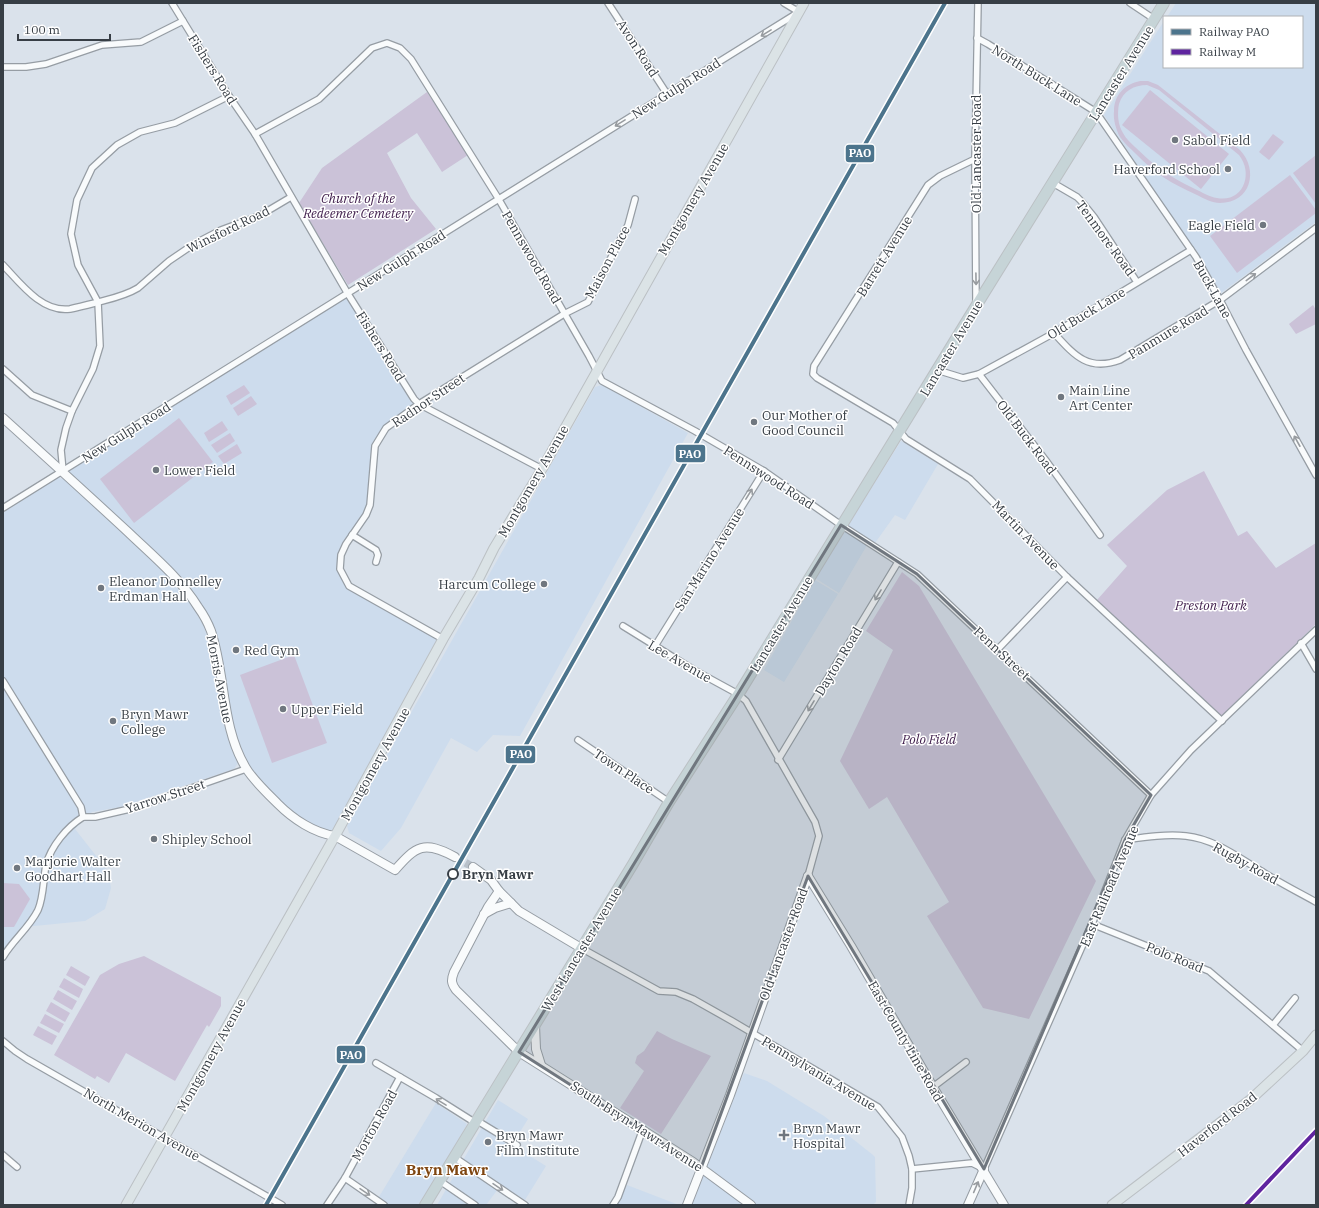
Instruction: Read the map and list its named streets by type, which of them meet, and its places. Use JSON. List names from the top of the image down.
{
  "streets": {
    "highway": ["Lancaster Avenue", "West Lancaster Avenue"],
    "main road": ["Montgomery Avenue", "Haverford Road"],
    "street": [
      "Avon Road",
      "Fishers Road",
      "North Buck Lane",
      "New Gulph Road",
      "Old Lancaster Road",
      "Winsford Road",
      "Tenmore Road",
      "Barrett Avenue",
      "Pennswood Road",
      "Maison Place",
      "Buck Lane",
      "Old Buck Lane",
      "Panmure Road",
      "Radnor Street",
      "Old Buck Road",
      "Martin Avenue",
      "San Marino Avenue",
      "Penn Street",
      "Lee Avenue",
      "Dayton Road",
      "Morris Avenue",
      "Town Place",
      "Yarrow Street",
      "Rugby Road",
      "East Railroad Avenue",
      "Polo Road",
      "East County Line Road",
      "Pennsylvania Avenue",
      "North Merion Avenue",
      "Morton Road",
      "South Bryn Mawr Avenue"
    ]
  },
  "crossings": [
    ["Avon Road", "New Gulph Road"],
    ["Fishers Road", "New Gulph Road"],
    ["Fishers Road", "Montgomery Avenue"],
    ["Fishers Road", "Winsford Road"],
    ["Fishers Road", "Pennswood Road"],
    ["Fishers Road", "Radnor Street"],
    ["Lancaster Avenue", "North Buck Lane"],
    ["Lancaster Avenue", "Old Lancaster Road"],
    ["Lancaster Avenue", "Tenmore Road"],
    ["Lancaster Avenue", "Pennswood Road"],
    ["Lancaster Avenue", "Buck Lane"],
    ["Lancaster Avenue", "Martin Avenue"],
    ["Lancaster Avenue", "Penn Street"],
    ["Lancaster Avenue", "Lee Avenue"],
    ["Lancaster Avenue", "West Lancaster Avenue"],
    ["North Buck Lane", "Old Lancaster Road"],
    ["North Buck Lane", "Buck Lane"],
    ["New Gulph Road", "Montgomery Avenue"],
    ["New Gulph Road", "Pennswood Road"],
    ["New Gulph Road", "Morris Avenue"],
    ["Old Lancaster Road", "Barrett Avenue"],
    ["Old Lancaster Road", "Lee Avenue"],
    ["Old Lancaster Road", "Dayton Road"],
    ["Old Lancaster Road", "West Lancaster Avenue"],
    ["Old Lancaster Road", "East County Line Road"],
    ["Old Lancaster Road", "Pennsylvania Avenue"],
    ["Old Lancaster Road", "South Bryn Mawr Avenue"],
    ["Montgomery Avenue", "Pennswood Road"],
    ["Montgomery Avenue", "Radnor Street"],
    ["Montgomery Avenue", "Morris Avenue"],
    ["Montgomery Avenue", "North Merion Avenue"],
    ["Tenmore Road", "Old Buck Lane"],
    ["Barrett Avenue", "Martin Avenue"],
    ["Pennswood Road", "Maison Place"],
    ["Pennswood Road", "Radnor Street"],
    ["Pennswood Road", "San Marino Avenue"],
    ["Pennswood Road", "Penn Street"],
    ["Maison Place", "Radnor Street"],
    ["Buck Lane", "Old Buck Lane"],
    ["Buck Lane", "Panmure Road"],
    ["Old Buck Lane", "Panmure Road"],
    ["Old Buck Lane", "Old Buck Road"],
    ["Martin Avenue", "East Railroad Avenue"],
    ["San Marino Avenue", "Lee Avenue"],
    ["Penn Street", "Dayton Road"],
    ["Penn Street", "East Railroad Avenue"],
    ["Lee Avenue", "West Lancaster Avenue"],
    ["Morris Avenue", "Yarrow Street"],
    ["Town Place", "West Lancaster Avenue"],
    ["Rugby Road", "East Railroad Avenue"],
    ["East Railroad Avenue", "Polo Road"],
    ["East Railroad Avenue", "East County Line Road"],
    ["West Lancaster Avenue", "Pennsylvania Avenue"],
    ["West Lancaster Avenue", "Morton Road"],
    ["West Lancaster Avenue", "South Bryn Mawr Avenue"],
    ["Polo Road", "Haverford Road"]
  ],
  "one_way": [
    "New Gulph Road",
    "Buck Lane",
    "Panmure Road",
    "San Marino Avenue",
    "Dayton Road"
  ],
  "districts": ["Bryn Mawr"],
  "parks": ["Church of the Redeemer Cemetery", "Preston Park", "Polo Field"],
  "places": {
    "other": [
      "Sabol Field",
      "Haverford School",
      "Eagle Field",
      "Main Line Art Center",
      "Our Mother of Good Council",
      "Lower Field",
      "Harcum College",
      "Eleanor Donnelley Erdman Hall",
      "Red Gym",
      "Upper Field",
      "Bryn Mawr College",
      "Shipley School",
      "Marjorie Walter Goodhart Hall",
      "Bryn Mawr",
      "Bryn Mawr Film Institute"
    ],
    "health": ["Bryn Mawr Hospital"]
  },
  "lines": ["rail line PAO", "rail line M"],
  "legend": ["Railway PAO", "Railway M"],
  "scale_bar": "100 m"
}
